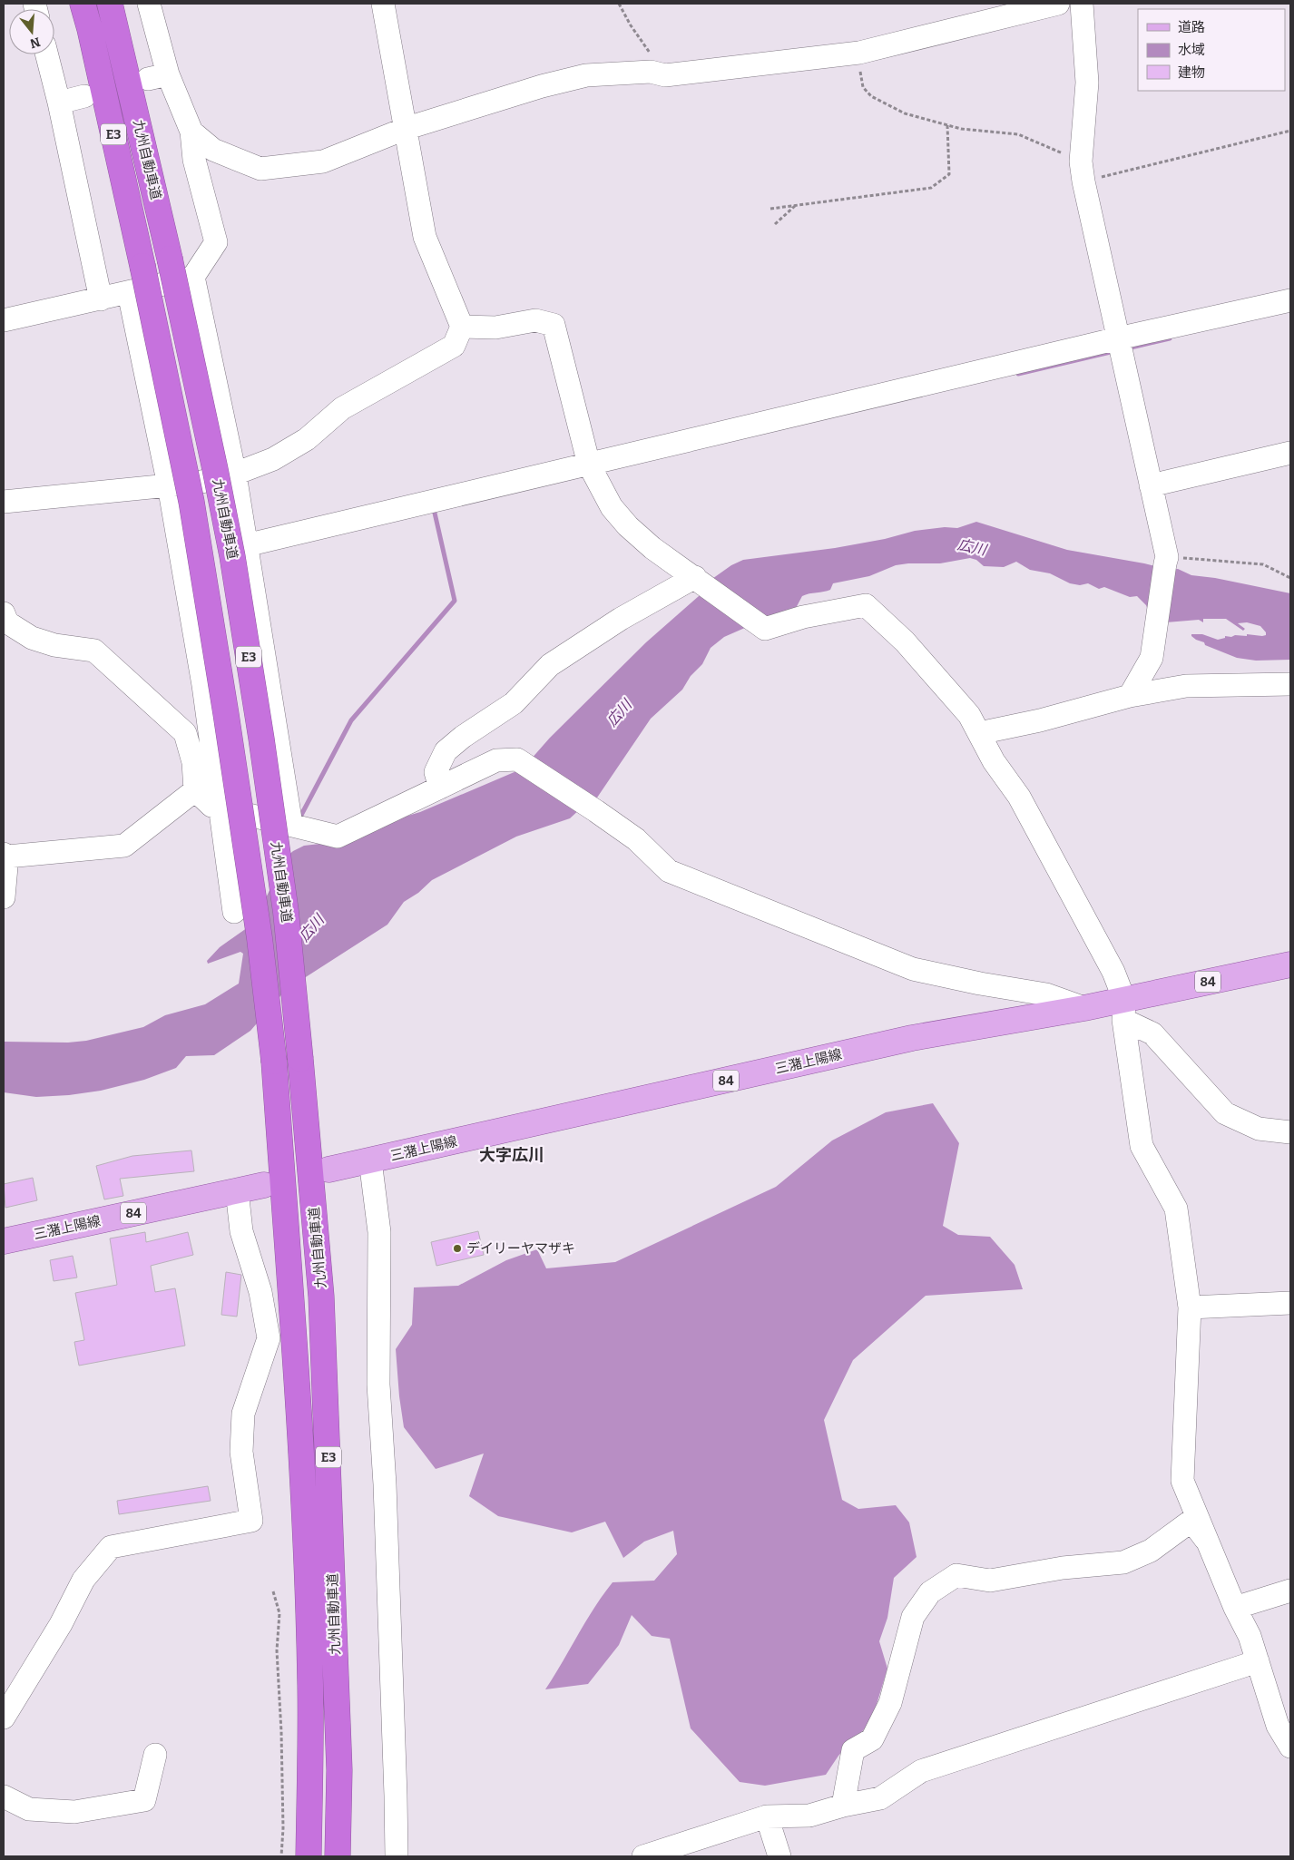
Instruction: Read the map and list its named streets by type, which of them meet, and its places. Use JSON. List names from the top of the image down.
{
  "streets": {
    "highway": ["E3", "九州自動車道"],
    "main road": ["84", "三潴上陽線"]
  },
  "districts": ["大字広川"],
  "water": ["広川"],
  "places": ["デイリーヤマザキ"],
  "legend": ["道路", "水域", "建物"],
  "north": "bottom"
}
